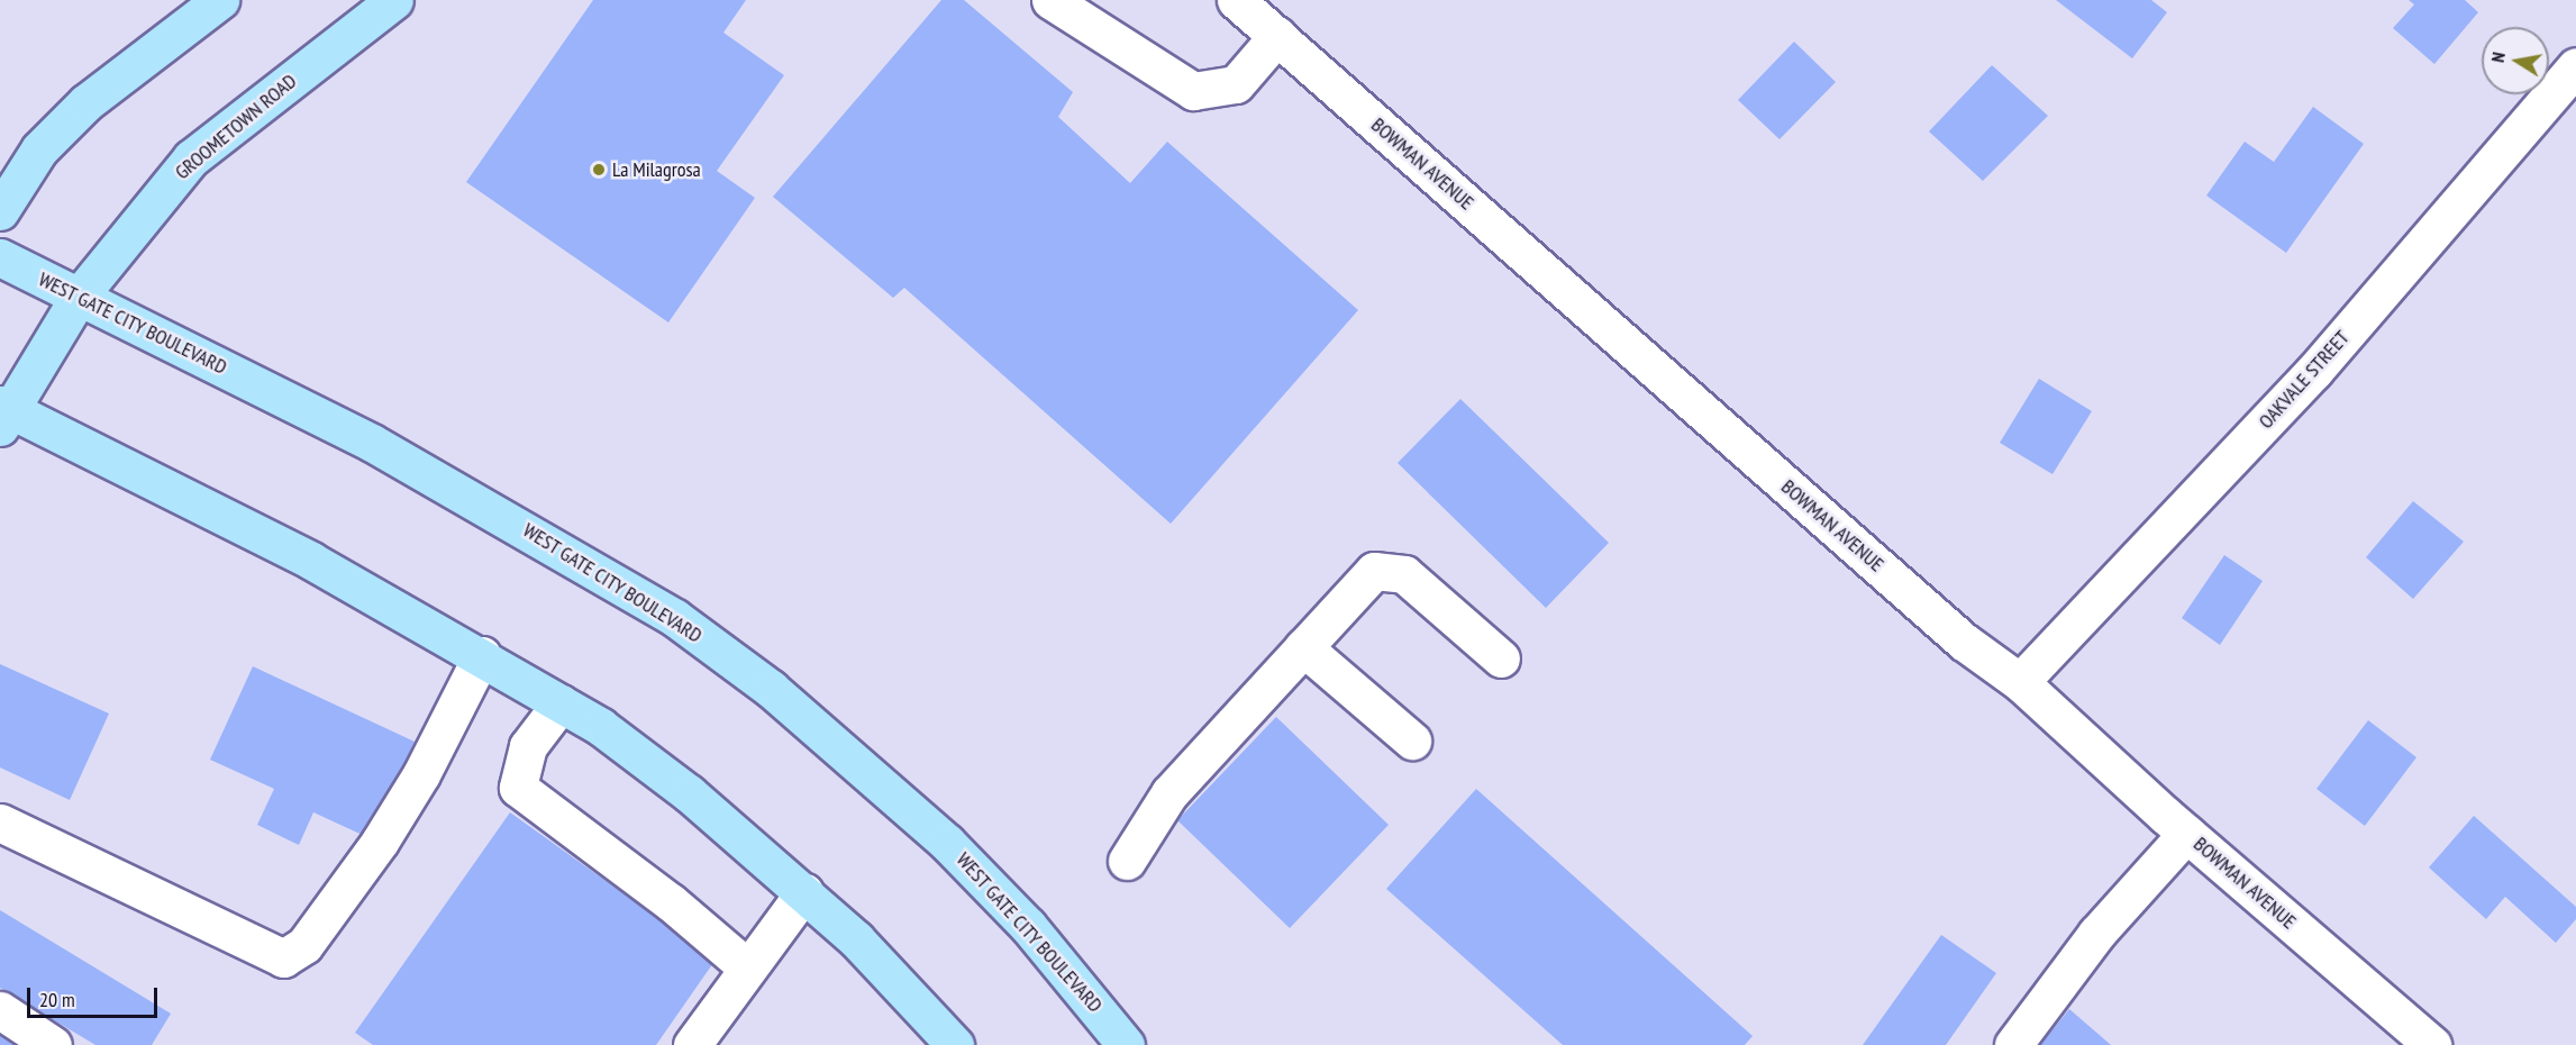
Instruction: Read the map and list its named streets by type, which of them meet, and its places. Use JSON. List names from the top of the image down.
{
  "streets": {
    "main road": ["GROOMETOWN ROAD", "WEST GATE CITY BOULEVARD"],
    "street": ["BOWMAN AVENUE", "OAKVALE STREET"]
  },
  "crossings": [
    ["GROOMETOWN ROAD", "WEST GATE CITY BOULEVARD"],
    ["BOWMAN AVENUE", "OAKVALE STREET"]
  ],
  "places": ["La Milagrosa"],
  "scale_bar": "20 m",
  "north": "left"
}
